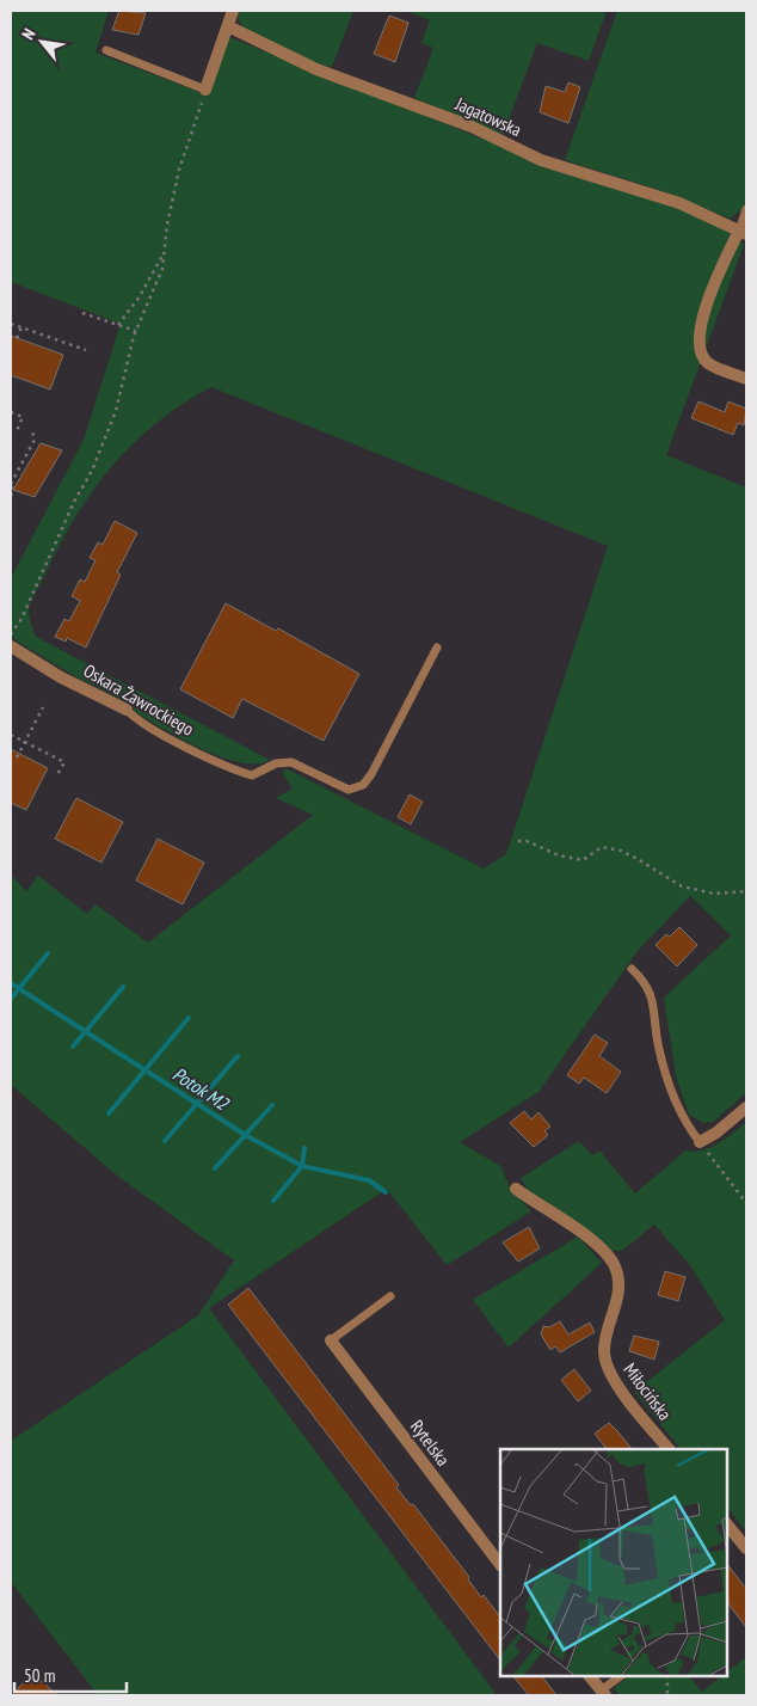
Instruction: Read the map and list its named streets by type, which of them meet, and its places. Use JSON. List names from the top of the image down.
{
  "streets": {
    "street": [
      "Jagatowska",
      "Oskara Żawrockiego",
      "Miłocińska",
      "Rytelska"
    ]
  },
  "water": ["Potok M2"],
  "scale_bar": "50 m",
  "north": "top left"
}
